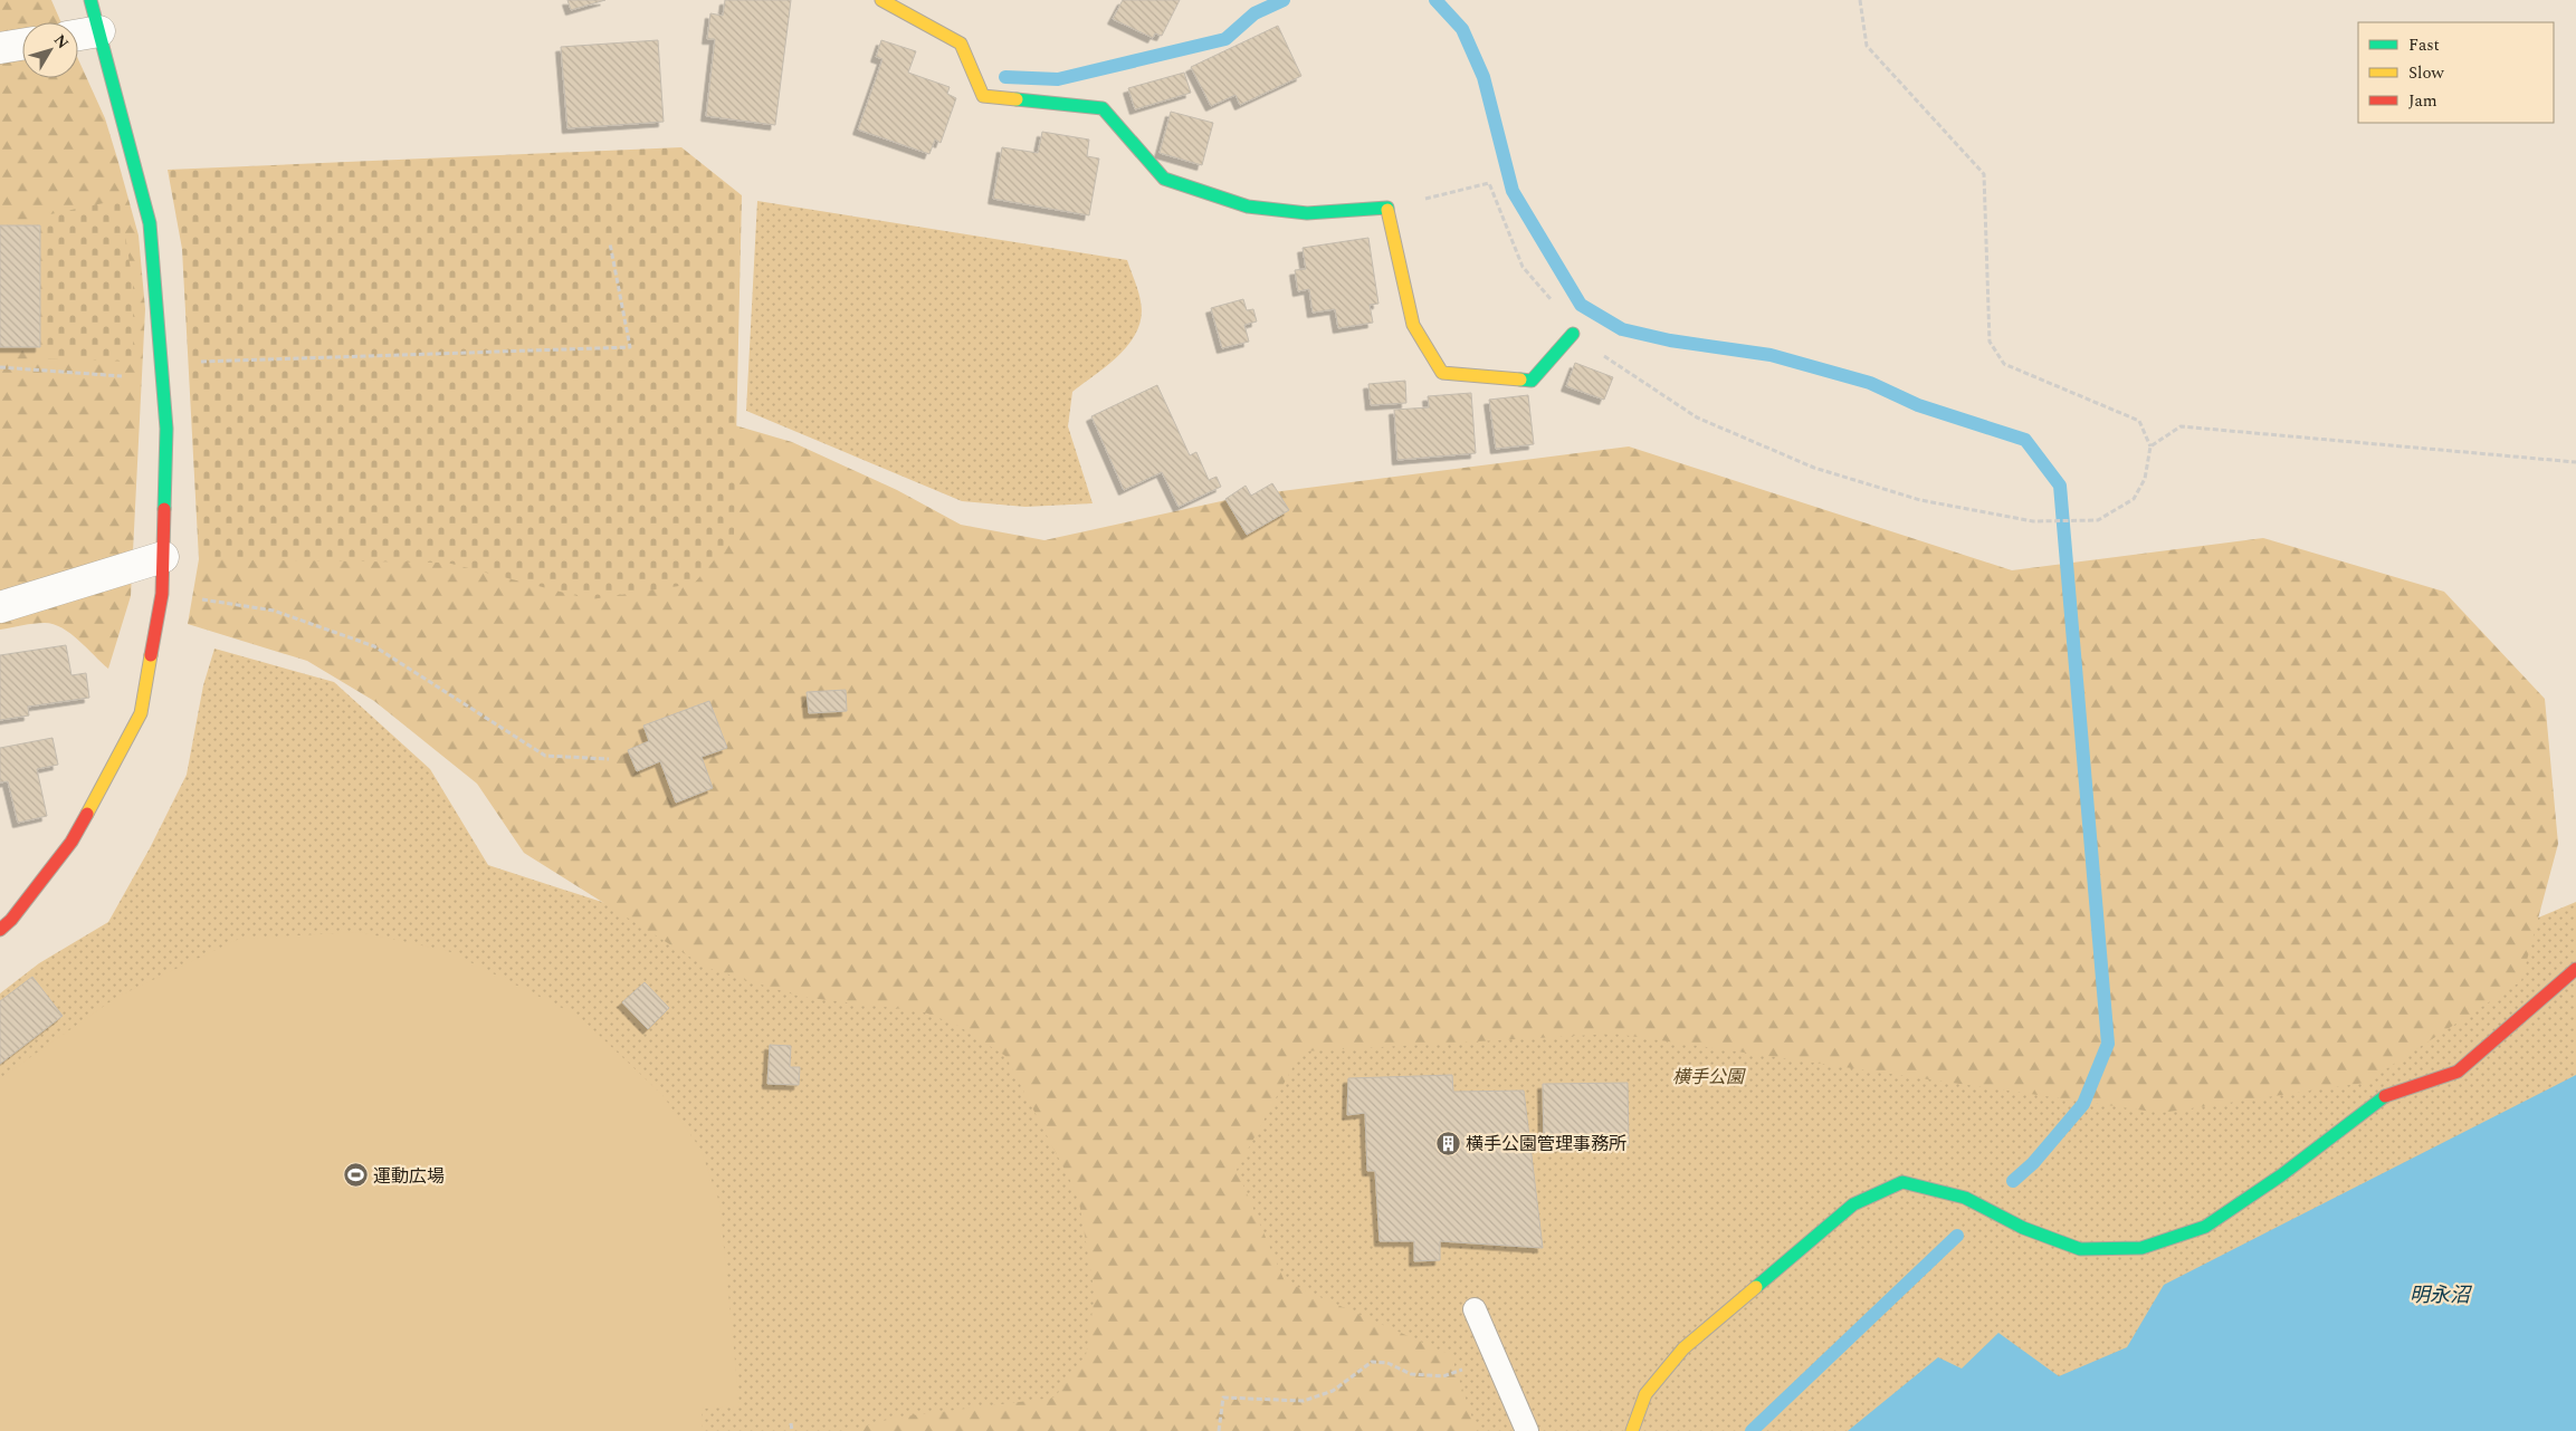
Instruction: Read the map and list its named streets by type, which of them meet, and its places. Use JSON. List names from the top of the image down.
{
  "water": ["明永沼"],
  "parks": ["横手公園"],
  "places": {
    "building": ["横手公園管理事務所"],
    "sports": ["運動広場"]
  },
  "legend": ["Fast", "Slow", "Jam"],
  "north": "top right"
}
